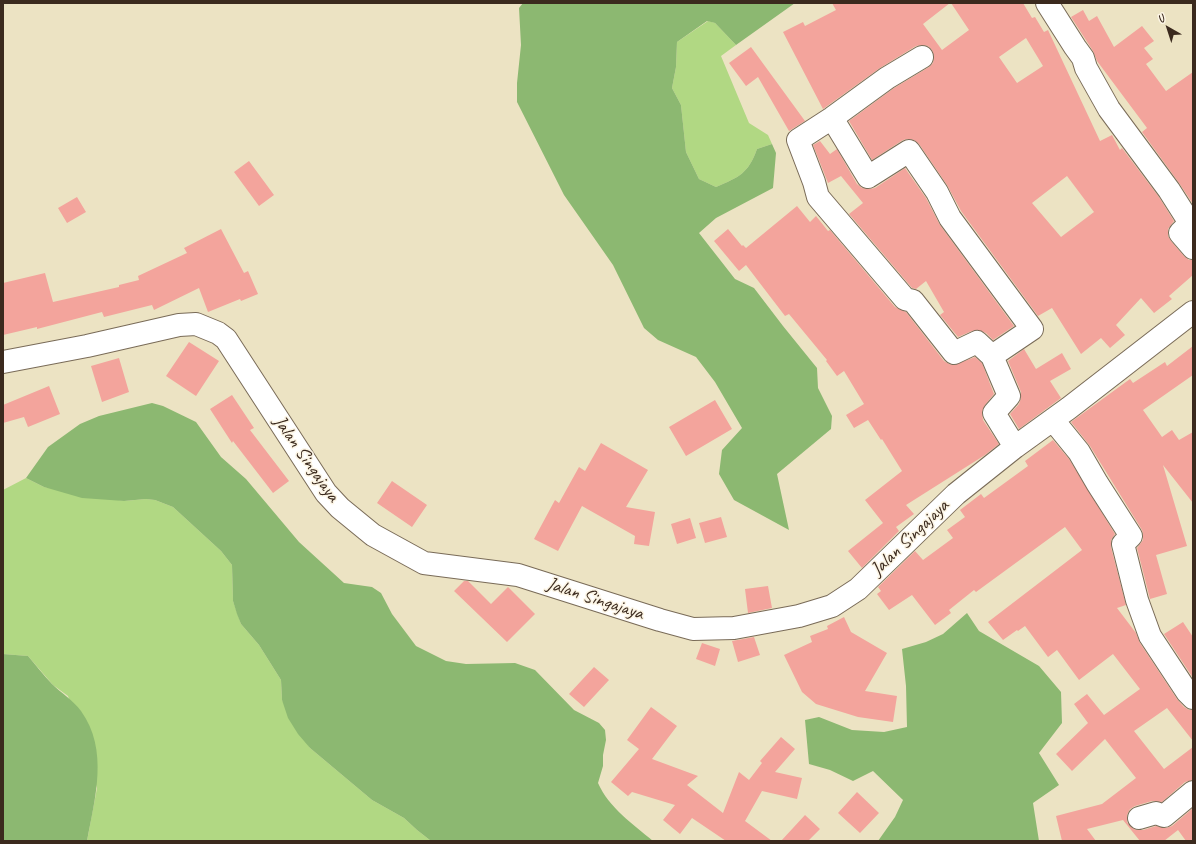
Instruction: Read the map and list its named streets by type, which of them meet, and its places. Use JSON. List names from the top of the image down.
{
  "streets": {
    "street": ["Jalan Singajaya"]
  },
  "north": "top left"
}
